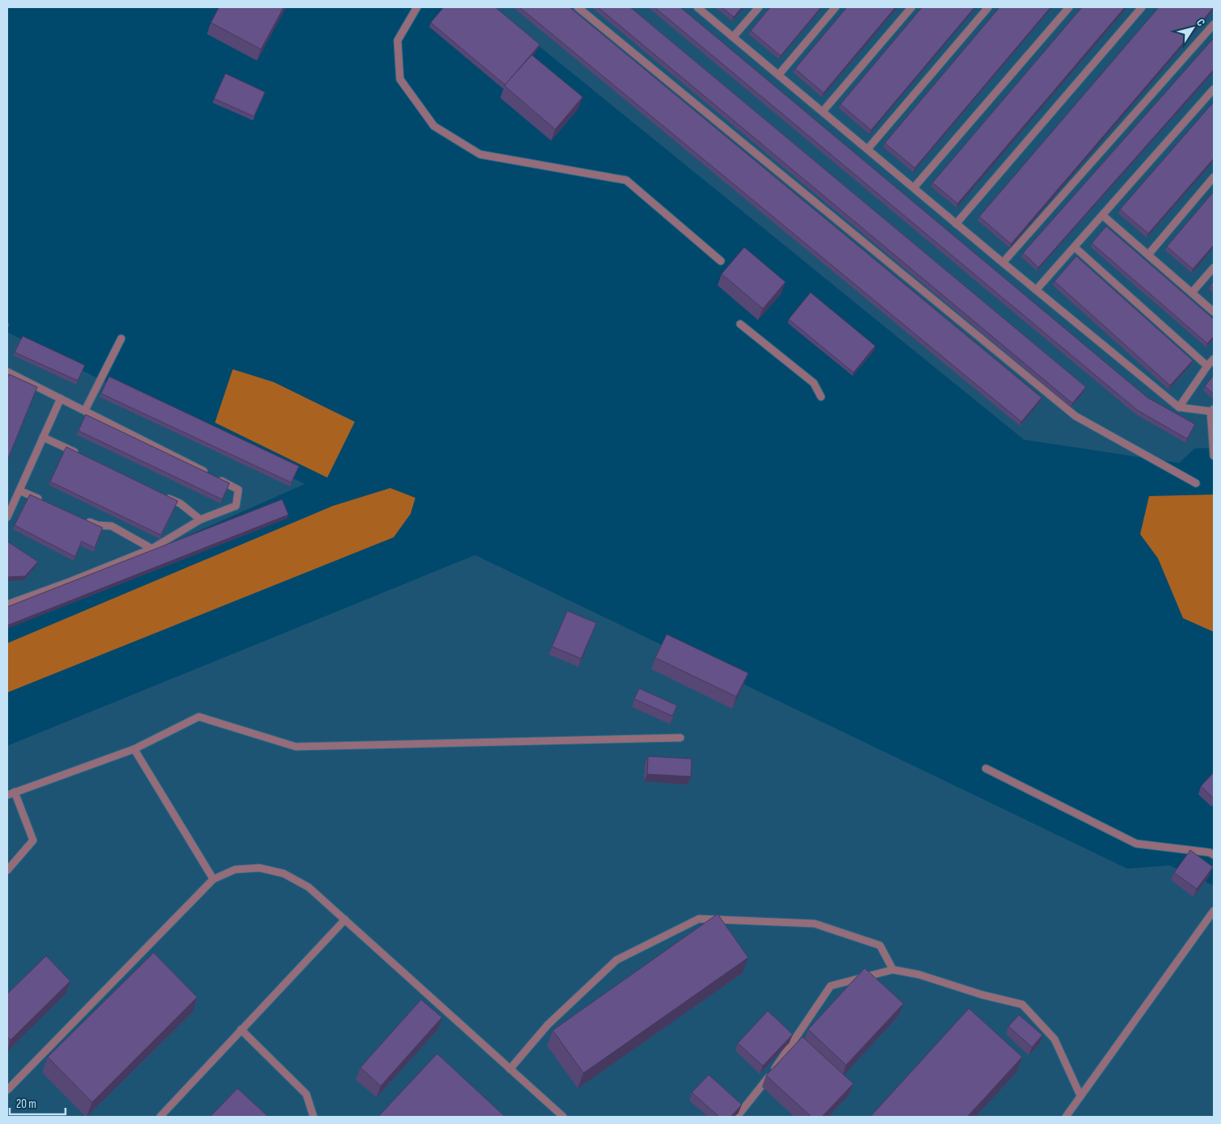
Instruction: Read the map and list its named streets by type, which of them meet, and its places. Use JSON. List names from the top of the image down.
{
  "scale_bar": "20 m",
  "north": "top right"
}
